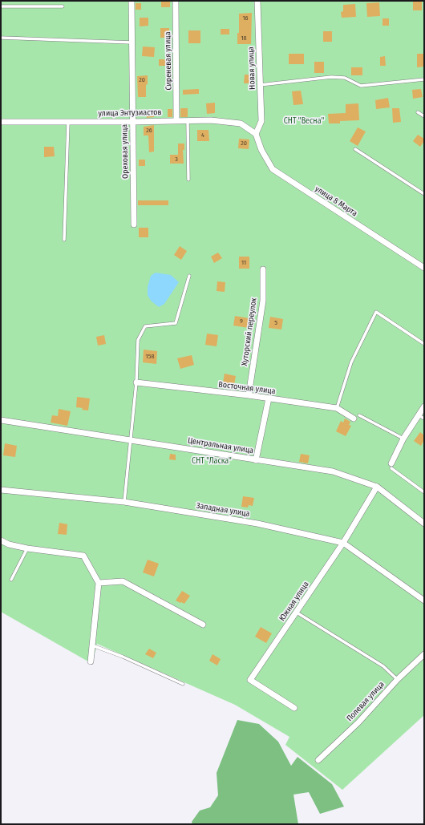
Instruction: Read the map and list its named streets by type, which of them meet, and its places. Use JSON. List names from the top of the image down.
{
  "streets": {
    "street": [
      "Сиреневая улица",
      "Новая улица",
      "улица Энтузиастов",
      "Ореховая улица",
      "улица 8 Марта",
      "Хуторский переулок",
      "Восточная улица",
      "Центральная улица",
      "Западная улица",
      "Южная улица",
      "Полевая улица"
    ]
  },
  "crossings": [
    ["Сиреневая улица", "улица Энтузиастов"],
    ["Новая улица", "улица Энтузиастов"],
    ["Новая улица", "улица 8 Марта"],
    ["улица Энтузиастов", "Ореховая улица"],
    ["улица Энтузиастов", "улица 8 Марта"],
    ["Хуторский переулок", "Восточная улица"],
    ["Центральная улица", "Южная улица"],
    ["Западная улица", "Южная улица"]
  ],
  "parks": ["СНТ \"Весна\"", "СНТ \"Ласка\""],
  "house_numbers": [
    "16",
    "18",
    "20",
    "26",
    "4",
    "20",
    "3",
    "11",
    "9",
    "5",
    "158"
  ]
}
